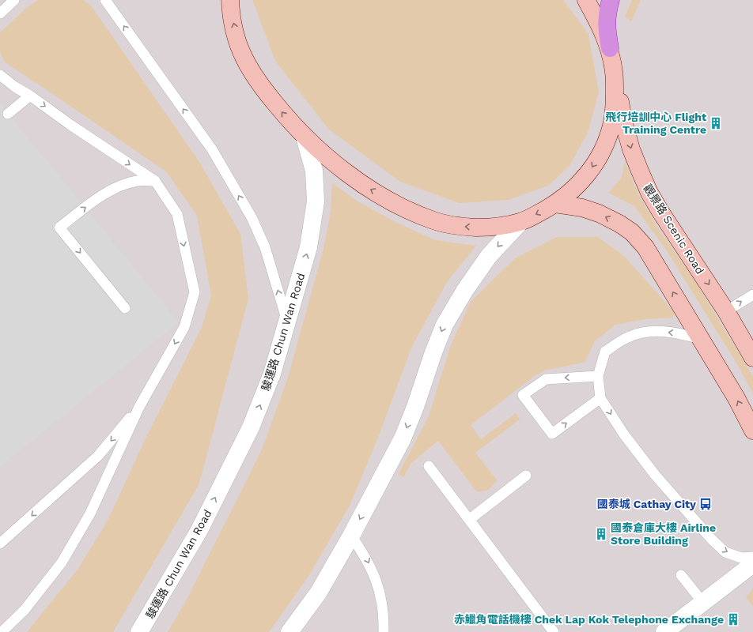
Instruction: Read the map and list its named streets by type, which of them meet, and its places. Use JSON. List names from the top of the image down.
{
  "streets": {
    "main road": ["觀景路 Scenic Road"],
    "street": ["駿運路 Chun Wan Road"]
  },
  "one_way": ["觀景路 Scenic Road"],
  "places": {
    "building": ["飛行培訓中心 Flight Training Centre", "國泰倉庫大樓 Airline Store Building", "赤鱲角電話機樓 Chek Lap Kok Telephone Exchange"],
    "bus stop": ["國泰城 Cathay City"]
  }
}
